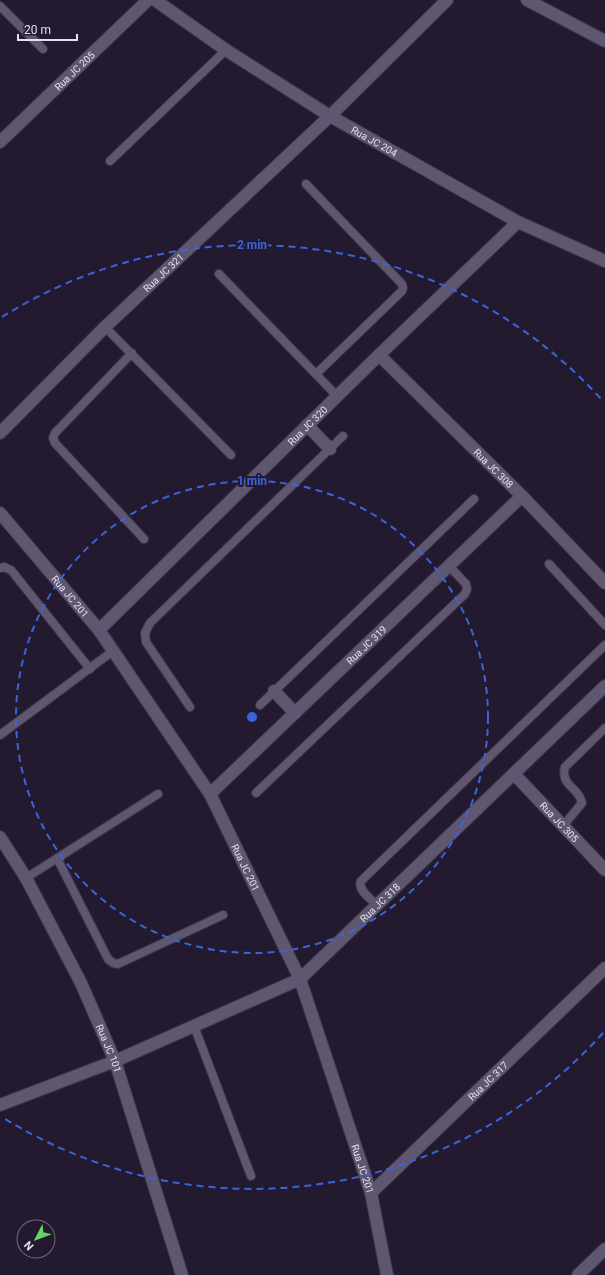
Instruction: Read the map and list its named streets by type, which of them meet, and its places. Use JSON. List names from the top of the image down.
{
  "streets": {
    "street": [
      "Rua JC 205",
      "Rua JC 204",
      "Rua JC 321",
      "Rua JC 320",
      "Rua JC 308",
      "Rua JC 201",
      "Rua JC 319",
      "Rua JC 305",
      "Rua JC 318",
      "Rua JC 101",
      "Rua JC 317"
    ]
  },
  "crossings": [
    ["Rua JC 204", "Rua JC 321"],
    ["Rua JC 204", "Rua JC 320"],
    ["Rua JC 320", "Rua JC 308"],
    ["Rua JC 320", "Rua JC 201"],
    ["Rua JC 308", "Rua JC 319"],
    ["Rua JC 201", "Rua JC 319"],
    ["Rua JC 201", "Rua JC 318"],
    ["Rua JC 201", "Rua JC 317"],
    ["Rua JC 305", "Rua JC 318"],
    ["Rua JC 318", "Rua JC 101"]
  ],
  "scale_bar": "20 m",
  "north": "bottom left",
  "rings": ["2 min", "1 min"]
}
